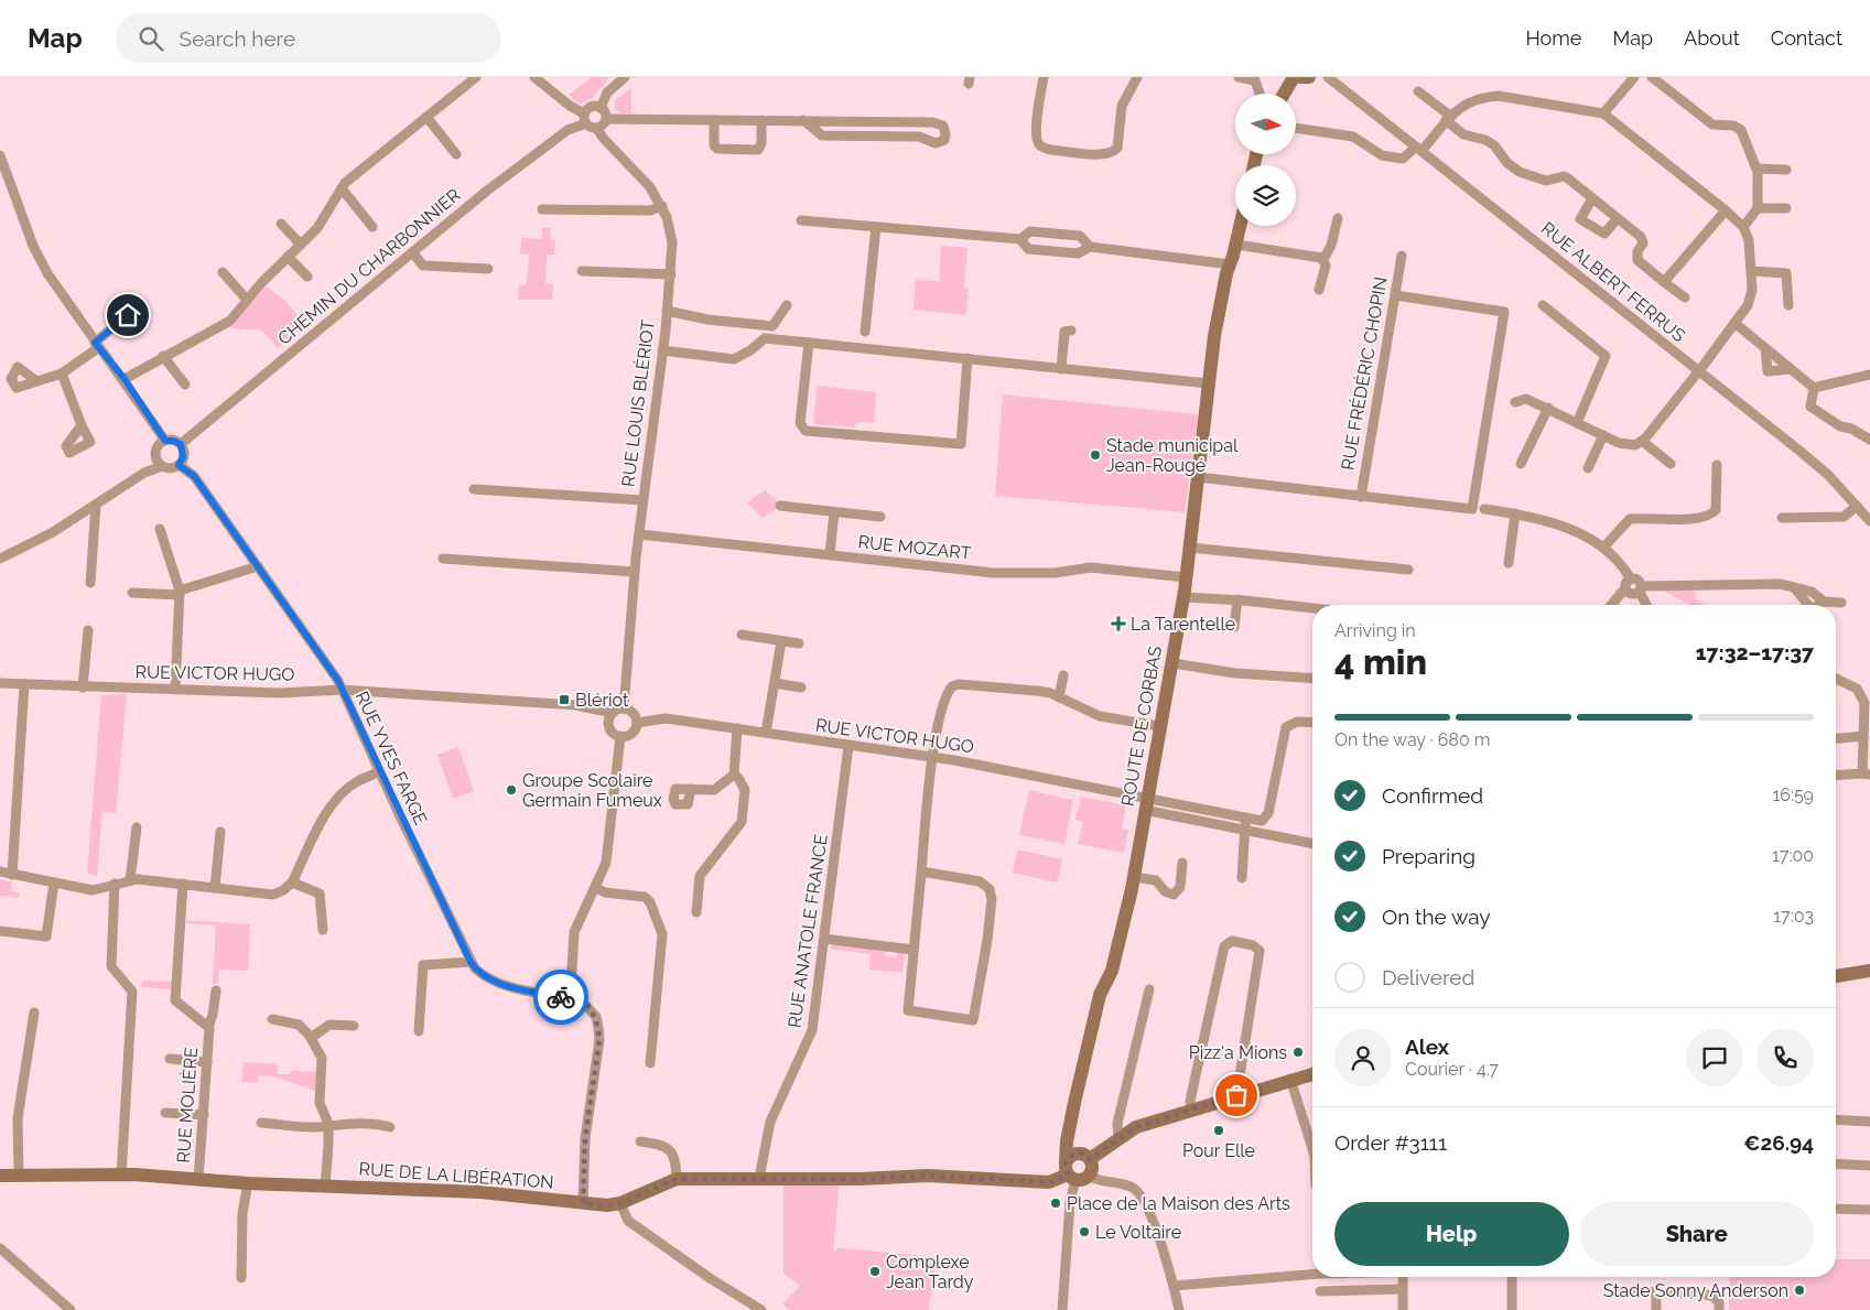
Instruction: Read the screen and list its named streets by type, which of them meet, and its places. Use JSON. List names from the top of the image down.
{
  "streets": {
    "main road": ["ROUTE DE CORBAS", "RUE DE LA LIBÉRATION"],
    "street": [
      "CHEMIN DU CHARBONNIER",
      "RUE ALBERT FERRUS",
      "RUE FRÉDÉRIC CHOPIN",
      "RUE LOUIS BLÉRIOT",
      "RUE MOZART",
      "RUE VICTOR HUGO",
      "RUE YVES FARGE",
      "RUE ANATOLE FRANCE",
      "RUE MOLIÈRE"
    ]
  },
  "crossings": [
    ["CHEMIN DU CHARBONNIER", "RUE LOUIS BLÉRIOT"],
    ["CHEMIN DU CHARBONNIER", "RUE YVES FARGE"],
    ["RUE LOUIS BLÉRIOT", "RUE MOZART"],
    ["RUE LOUIS BLÉRIOT", "RUE VICTOR HUGO"],
    ["RUE MOZART", "ROUTE DE CORBAS"],
    ["RUE VICTOR HUGO", "ROUTE DE CORBAS"],
    ["RUE VICTOR HUGO", "RUE YVES FARGE"],
    ["RUE VICTOR HUGO", "RUE ANATOLE FRANCE"],
    ["ROUTE DE CORBAS", "RUE DE LA LIBÉRATION"],
    ["RUE ANATOLE FRANCE", "RUE DE LA LIBÉRATION"],
    ["RUE MOLIÈRE", "RUE DE LA LIBÉRATION"]
  ],
  "places": {
    "other": [
      "Stade municipal Jean-Rougé",
      "Groupe Scolaire Germain Fumeux",
      "Pizz'a Mions",
      "Pour Elle",
      "Place de la Maison des Arts",
      "Le Voltaire",
      "Complexe Jean Tardy",
      "Stade Sonny Anderson"
    ],
    "health": ["La Tarentelle"],
    "transit": ["Blériot"]
  },
  "north": "right",
  "page": {
    "header": "Map",
    "search": "Search here",
    "nav": [
      "Home",
      "Map",
      "About",
      "Contact"
    ],
    "heading": ["4 min", "Arriving in", "17:32–17:37"],
    "panel": [
      "Alex",
      "Courier · 4.7",
      "Order #3111",
      "€26.94"
    ],
    "bar": "On the way · 680 m",
    "list": [
      ["Confirmed", "16:59"],
      ["Preparing", "17:00"],
      ["On the way", "17:03"],
      "Delivered"
    ],
    "buttons": ["Help", "Share"]
  }
}
